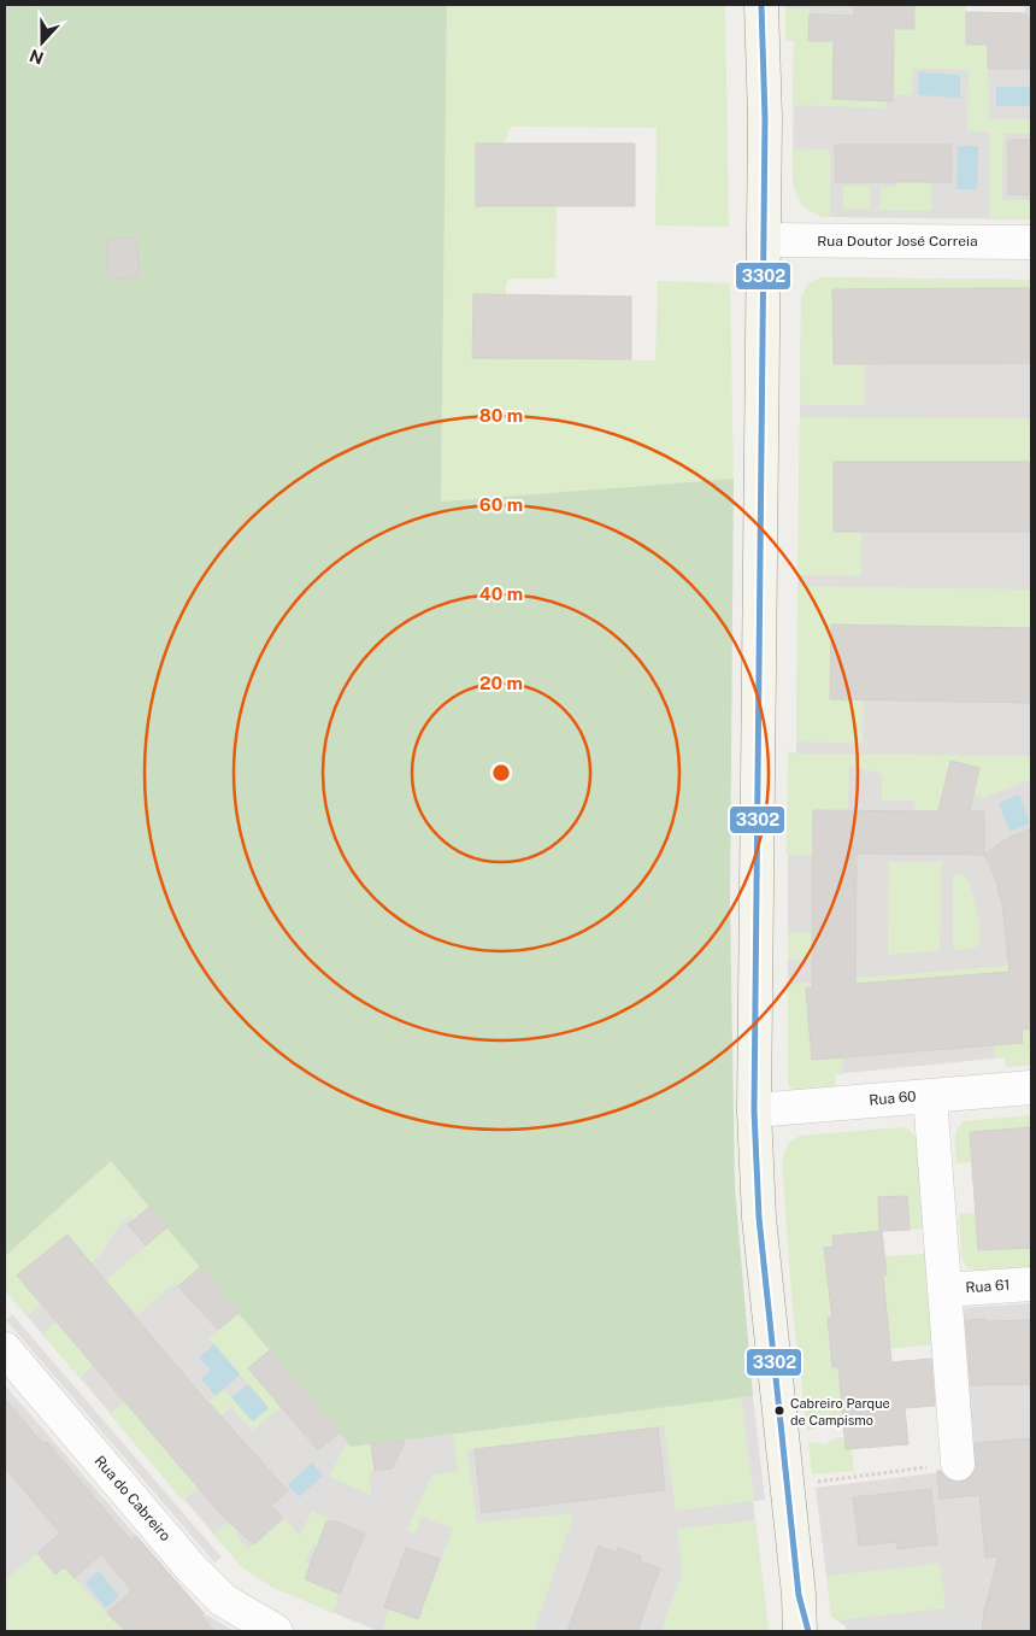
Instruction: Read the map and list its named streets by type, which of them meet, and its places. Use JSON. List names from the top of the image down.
{
  "streets": {
    "street": [
      "Rua Doutor José Correia",
      "Rua 60",
      "Rua 61",
      "Rua do Cabreiro"
    ]
  },
  "places": ["Cabreiro Parque de Campismo"],
  "lines": ["transit line 3302"],
  "north": "bottom",
  "rings": [
    "80 m",
    "60 m",
    "40 m",
    "20 m"
  ]
}
